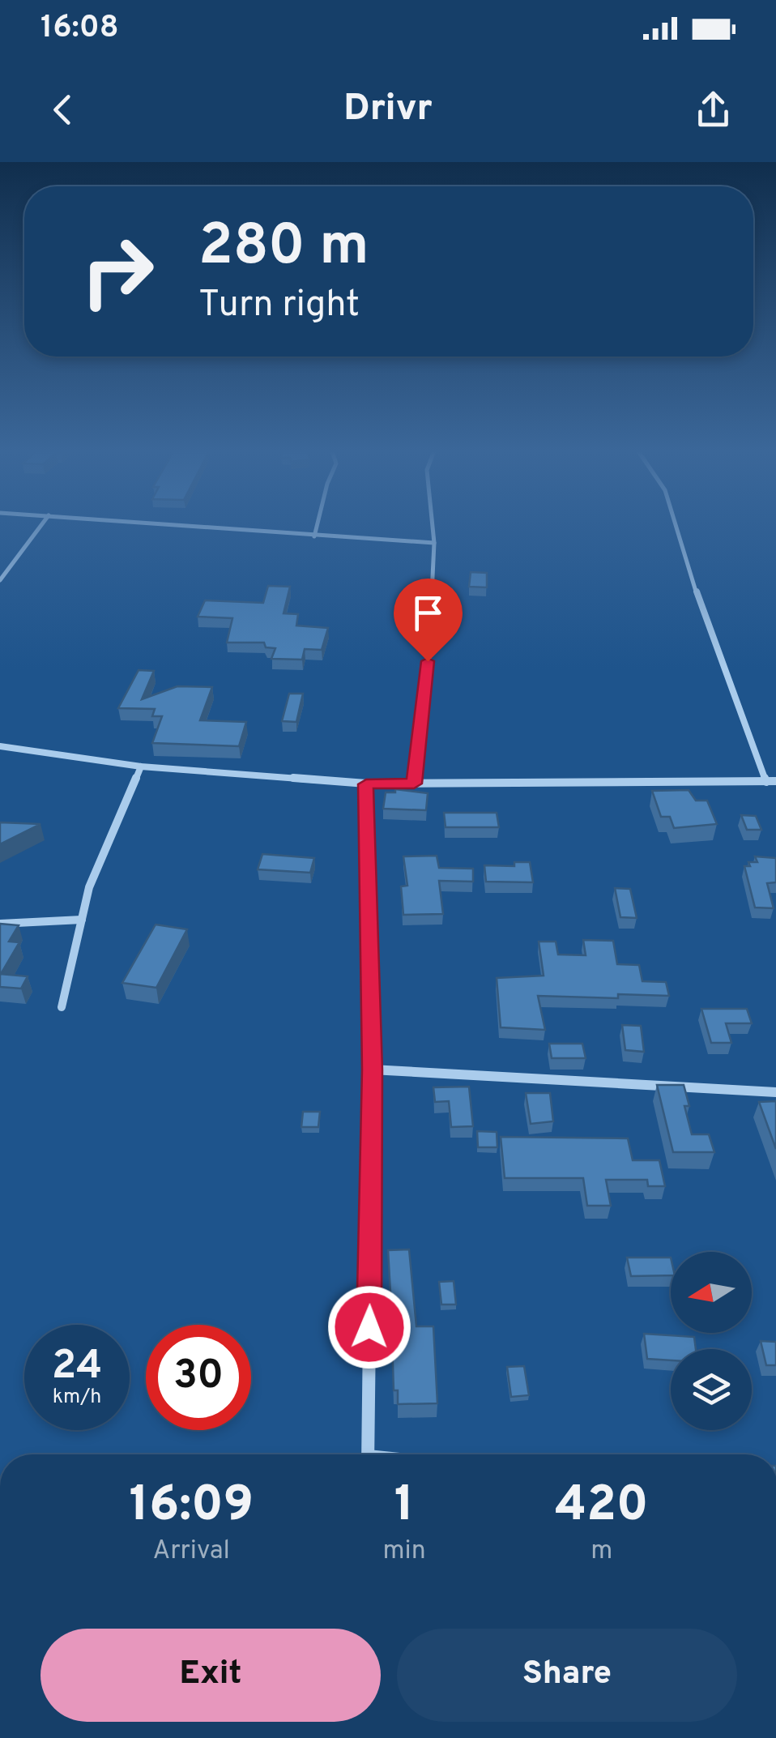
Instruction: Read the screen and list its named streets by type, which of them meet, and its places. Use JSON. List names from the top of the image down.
{
  "north": "left",
  "page": {
    "status": "16:08",
    "header": "Drivr",
    "turn": ["280 m", "Turn right"],
    "speed": "24 km/h",
    "limit": "30",
    "eta": [
      "16:09",
      "Arrival",
      "1",
      "min",
      "420",
      "m"
    ],
    "buttons": ["Exit", "Share"]
  }
}
